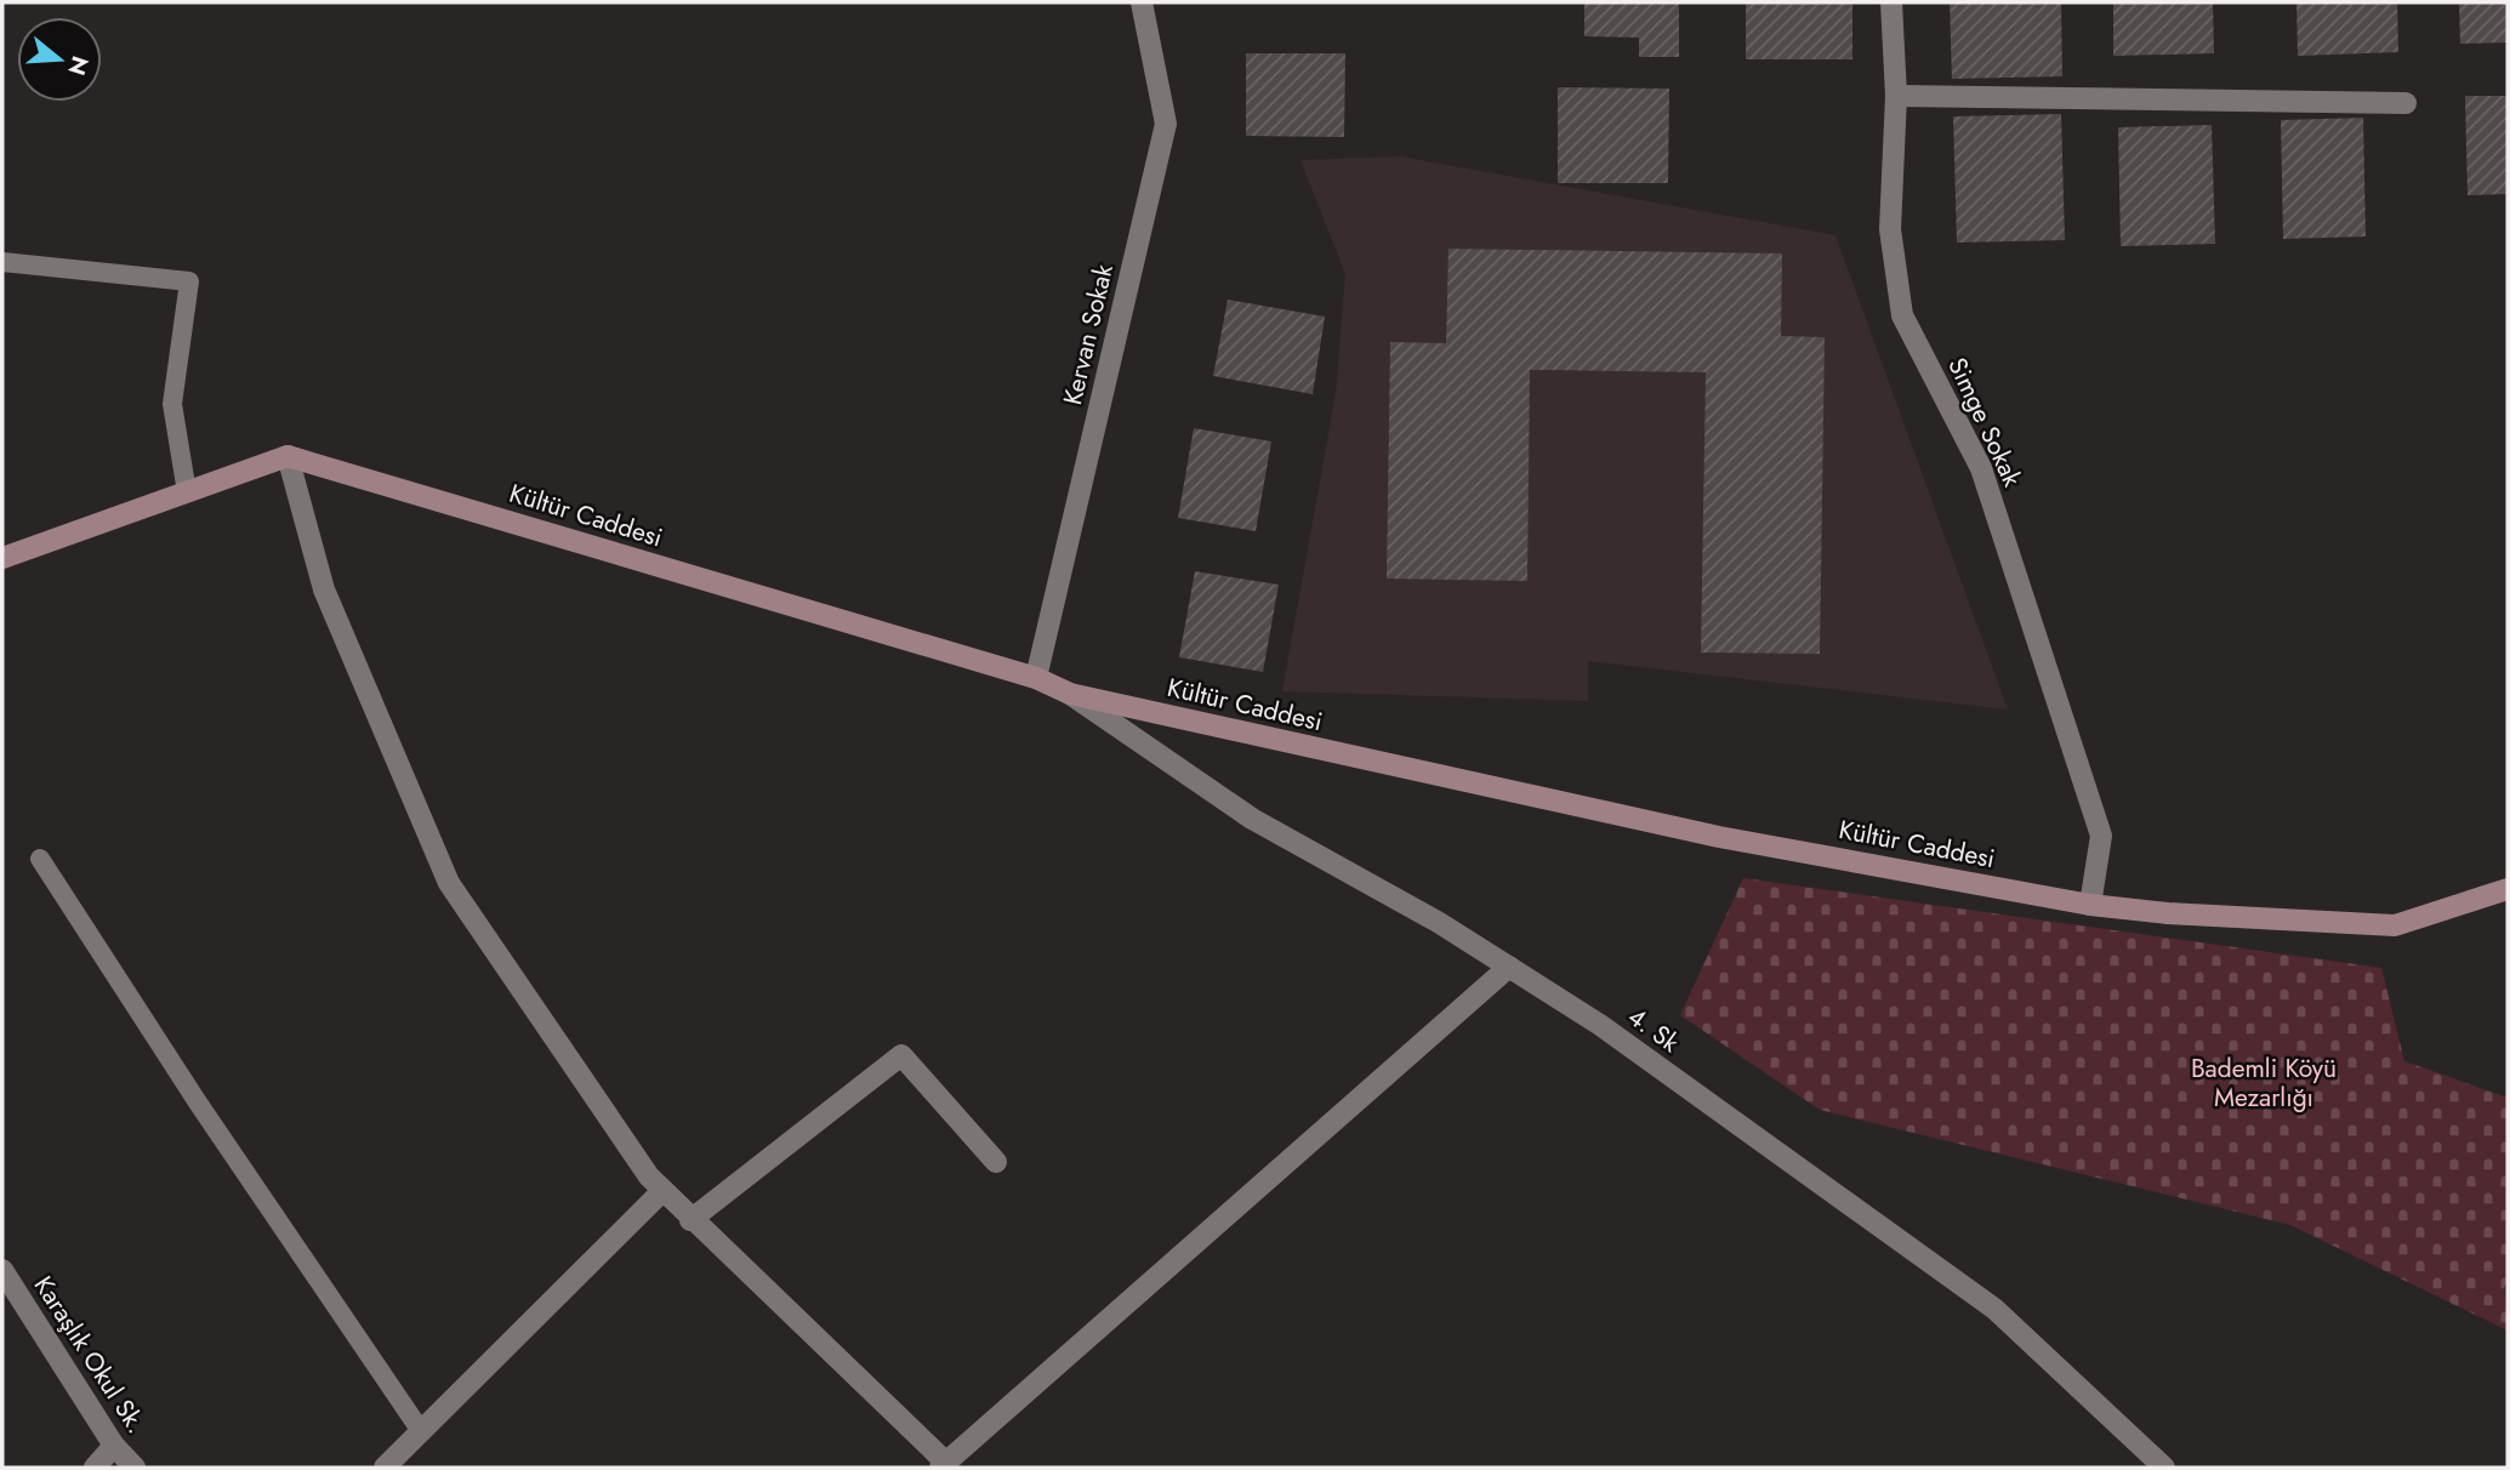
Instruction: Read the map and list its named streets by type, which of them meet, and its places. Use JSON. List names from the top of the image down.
{
  "streets": {
    "street": [
      "Kervan Sokak",
      "Simge Sokak",
      "Kültür Caddesi",
      "4. Sk",
      "Karaşlık Okul Sk."
    ]
  },
  "crossings": [
    ["Kervan Sokak", "Kültür Caddesi"],
    ["Simge Sokak", "Kültür Caddesi"],
    ["Kültür Caddesi", "4. Sk"]
  ],
  "parks": ["Bademli Köyü Mezarlığı"],
  "north": "right"
}
